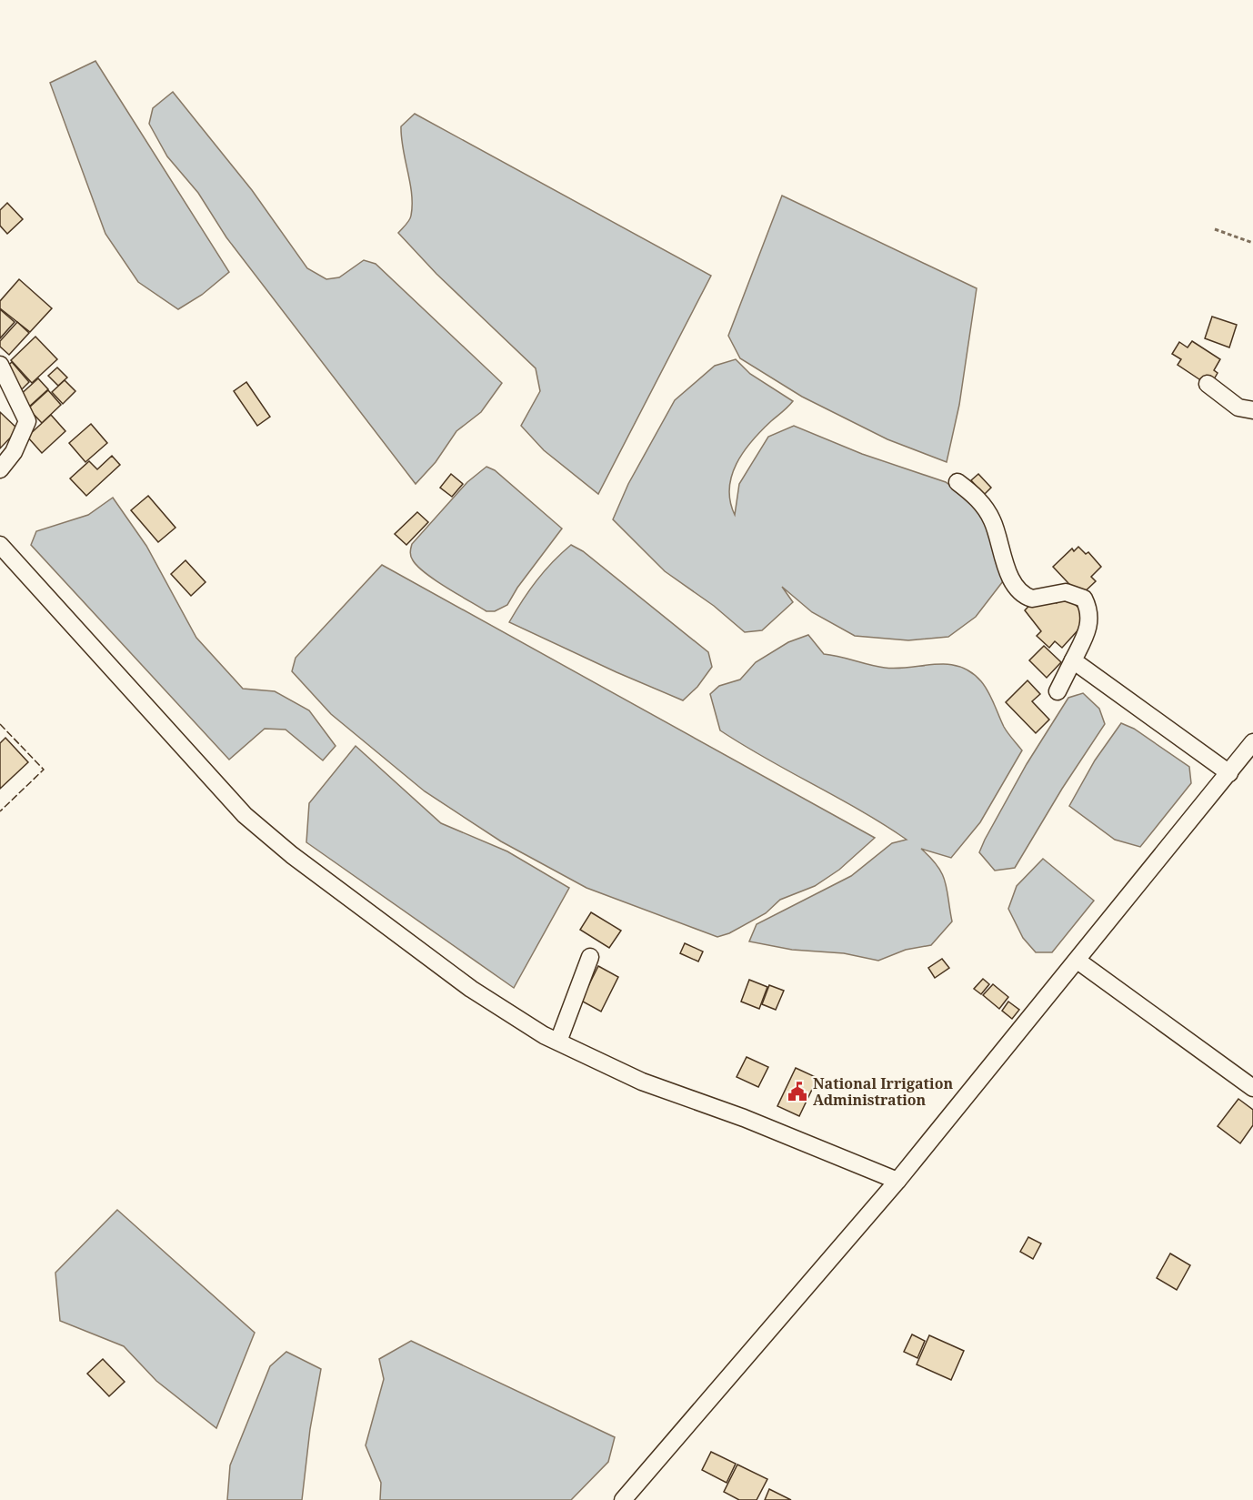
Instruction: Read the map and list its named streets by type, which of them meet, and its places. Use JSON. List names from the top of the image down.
{
  "places": {
    "public building": ["National Irrigation Administration"]
  }
}
